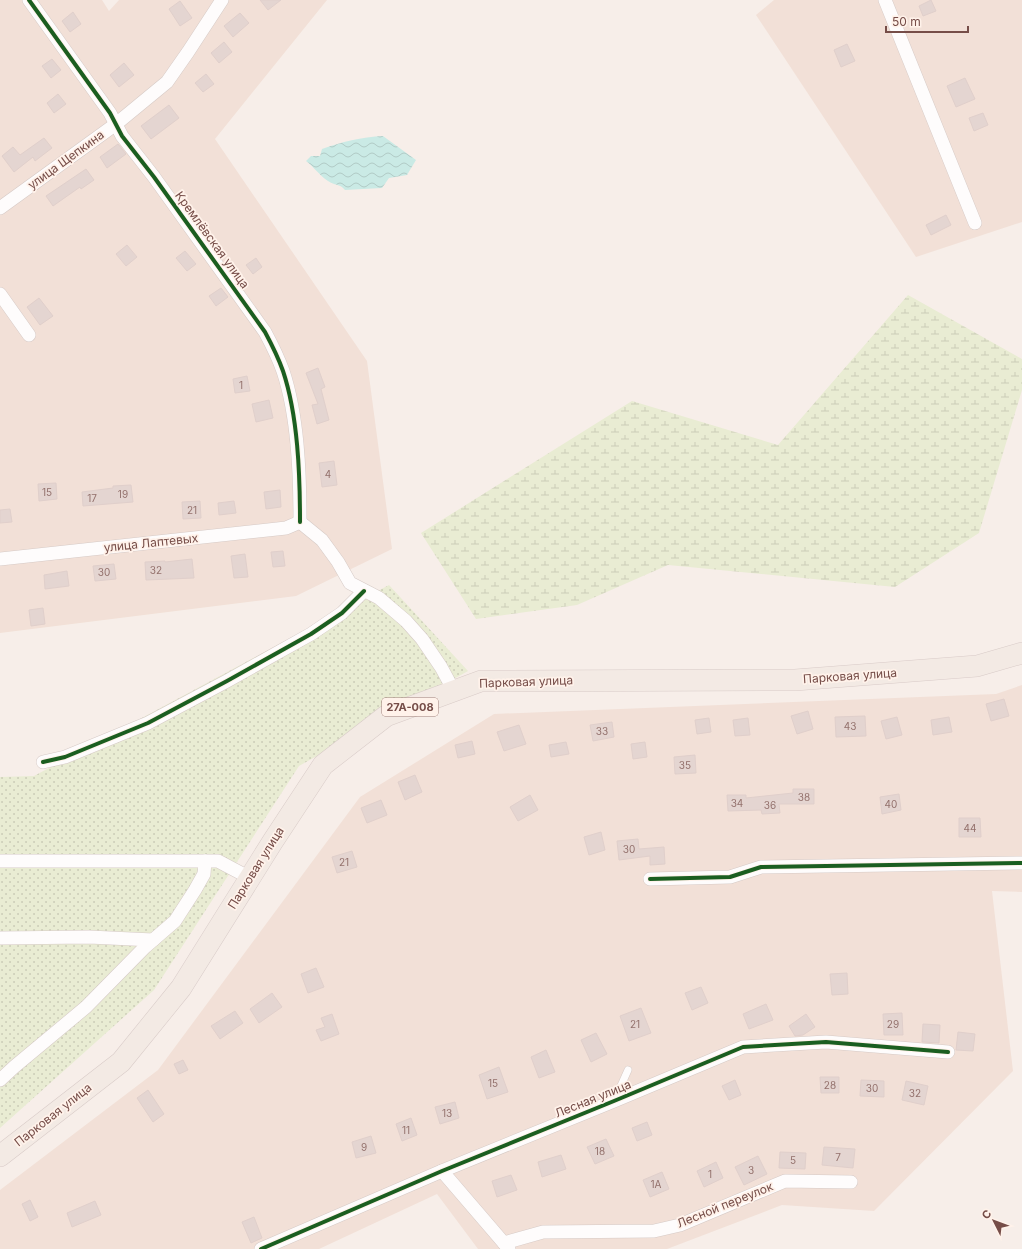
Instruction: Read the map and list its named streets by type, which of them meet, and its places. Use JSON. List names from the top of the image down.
{
  "streets": {
    "main road": ["Парковая улица", "27А-008"],
    "street": [
      "улица Щепкина",
      "Кремлёвская улица",
      "улица Лаптевых",
      "Лесная улица",
      "Лесной переулок"
    ]
  },
  "crossings": [
    ["улица Щепкина", "Кремлёвская улица"],
    ["Кремлёвская улица", "улица Лаптевых"]
  ],
  "house_numbers": [
    "1",
    "4",
    "15",
    "19",
    "17",
    "21",
    "32",
    "30",
    "43",
    "33",
    "35",
    "38",
    "34",
    "40",
    "36",
    "44",
    "30",
    "21",
    "21",
    "29",
    "15",
    "28",
    "30",
    "32",
    "13",
    "11",
    "9",
    "18",
    "7",
    "5",
    "3",
    "1",
    "1А"
  ],
  "scale_bar": "50 m",
  "north": "top left"
}
